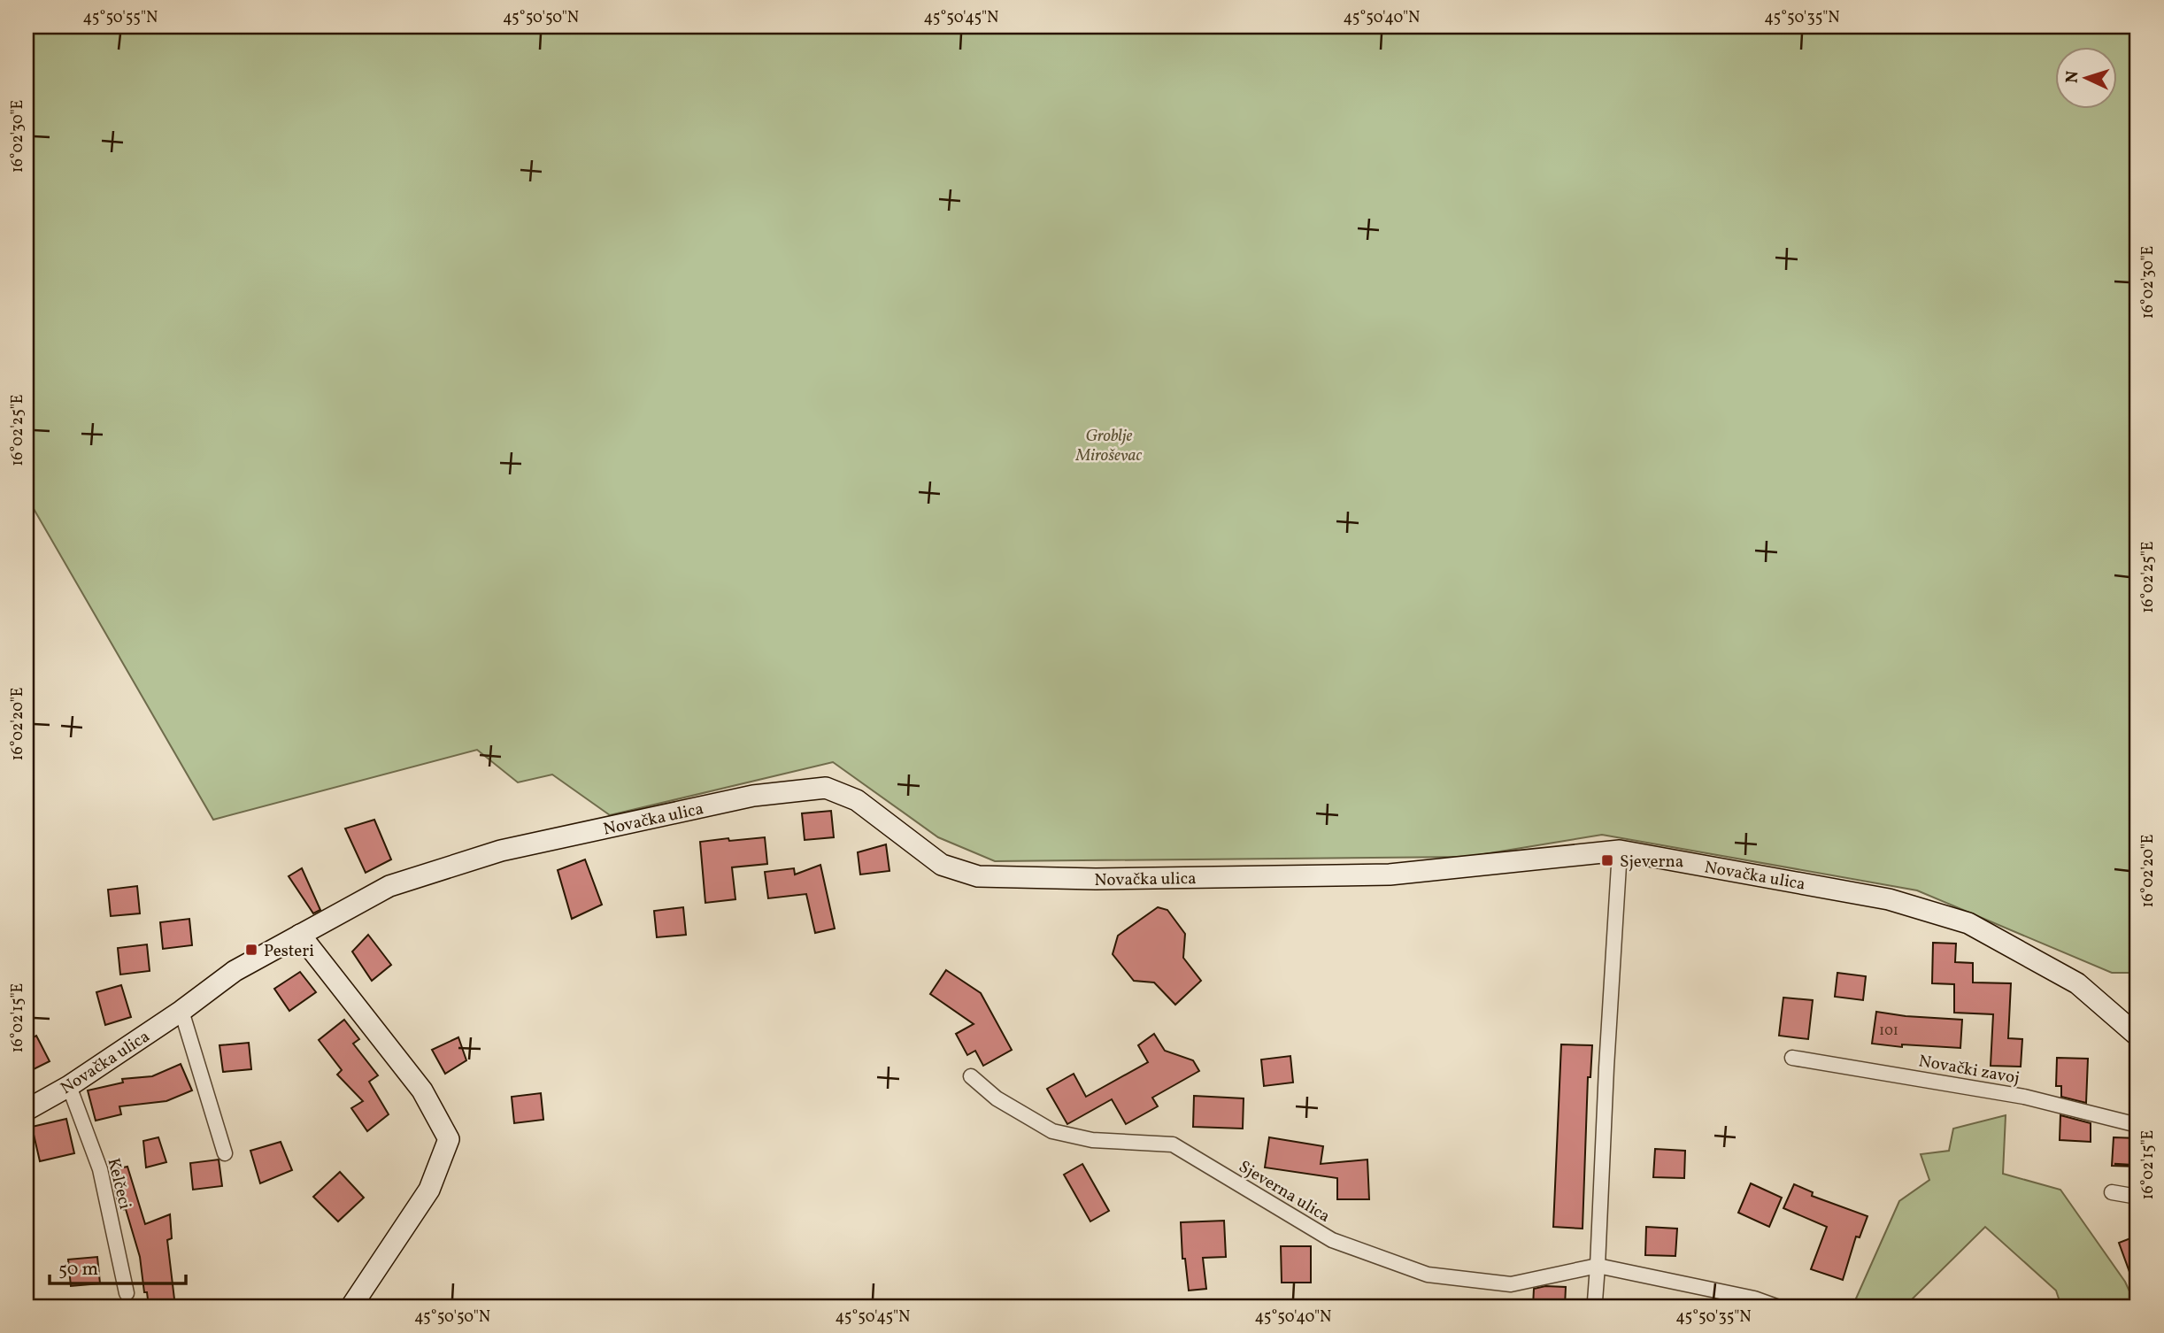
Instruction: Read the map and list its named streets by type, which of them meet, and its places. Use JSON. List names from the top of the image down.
{
  "streets": {
    "street": [
      "Novačka ulica",
      "Novački zavoj",
      "Kelčeci",
      "Sjeverna ulica"
    ]
  },
  "crossings": [
    ["Novačka ulica", "Kelčeci"]
  ],
  "parks": ["Groblje Miroševac"],
  "places": {
    "transit": ["Sjeverna", "Pesteri"]
  },
  "house_numbers": ["101"],
  "scale_bar": "50 m",
  "north": "left",
  "coordinates": [
    "45°50'55\"N",
    "45°50'50\"N",
    "45°50'45\"N",
    "45°50'40\"N",
    "45°50'35\"N",
    "16°02'30\"E",
    "16°02'25\"E",
    "16°02'20\"E",
    "16°02'15\"E"
  ]
}
